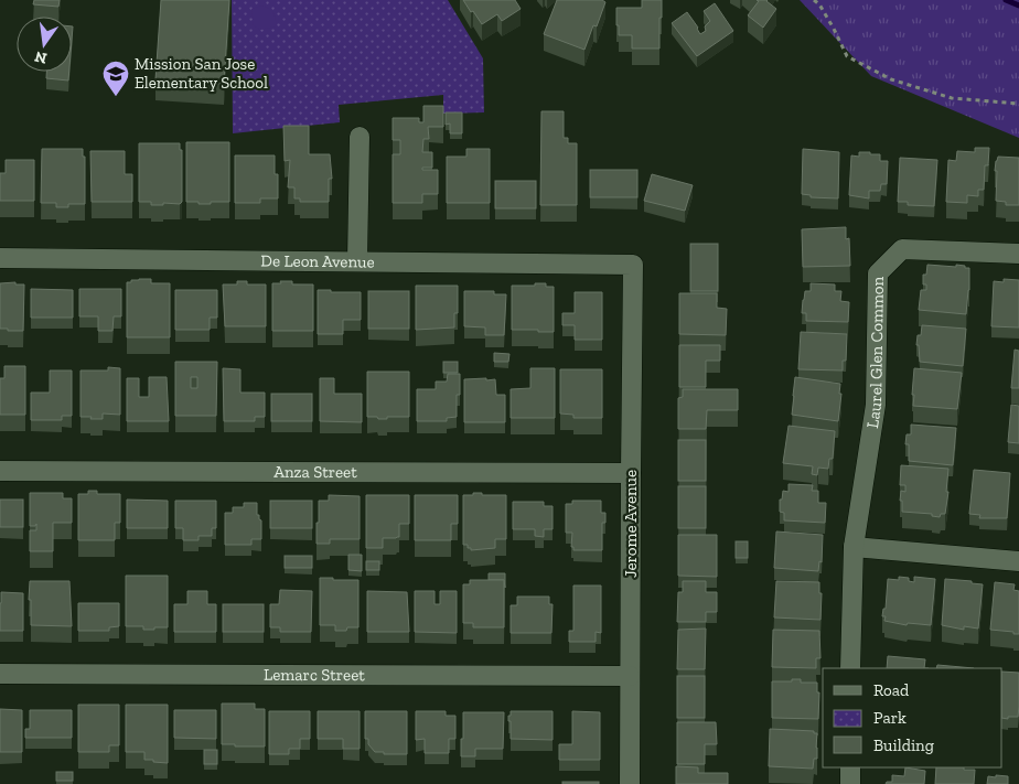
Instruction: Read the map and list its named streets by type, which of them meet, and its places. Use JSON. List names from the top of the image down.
{
  "streets": {
    "street": [
      "De Leon Avenue",
      "Laurel Glen Common",
      "Anza Street",
      "Jerome Avenue",
      "Lemarc Street"
    ]
  },
  "crossings": [
    ["De Leon Avenue", "Jerome Avenue"],
    ["Anza Street", "Jerome Avenue"],
    ["Jerome Avenue", "Lemarc Street"]
  ],
  "places": {
    "school or university": ["Mission San Jose Elementary School"]
  },
  "legend": ["Road", "Park", "Building"],
  "north": "bottom"
}
